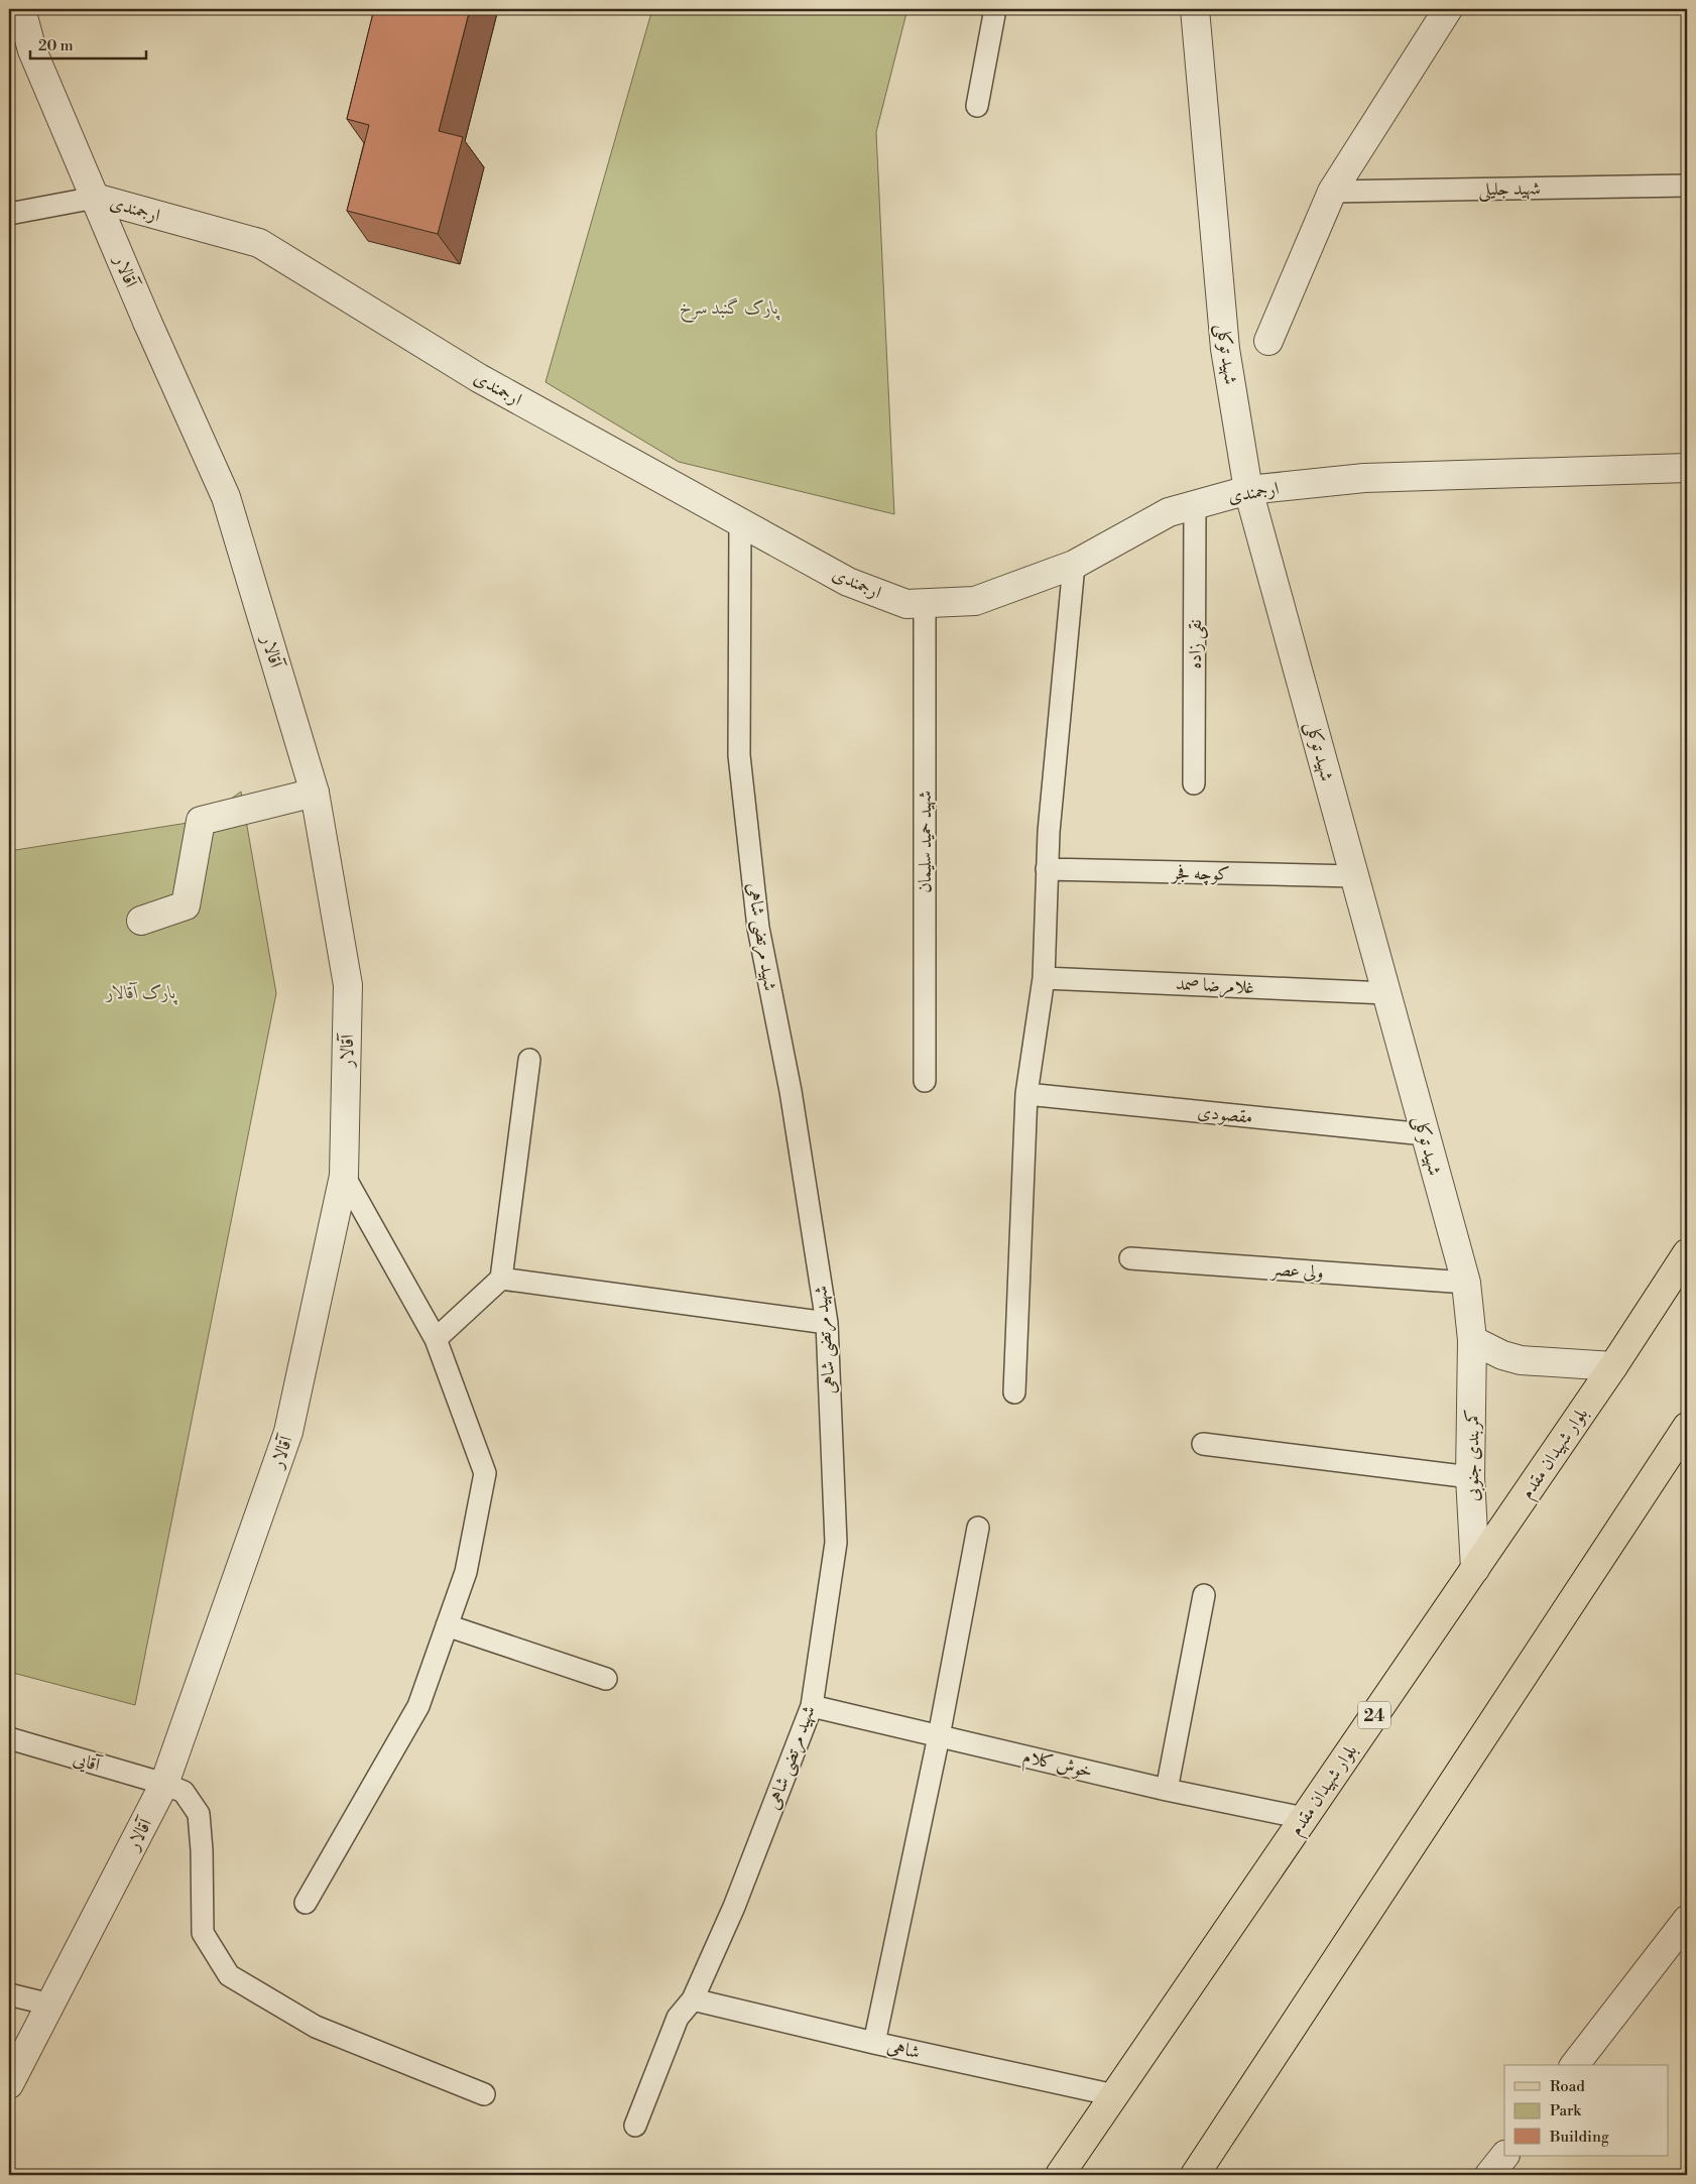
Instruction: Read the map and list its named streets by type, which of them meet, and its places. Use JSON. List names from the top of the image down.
{
  "streets": {
    "main road": ["بلوار شهیدان مقدم", "24"],
    "street": [
      "ارجمندی",
      "آقالار",
      "شهید توکلی",
      "کمربندی جنوبی"
    ],
    "lane": [
      "شهید جلیلی",
      "نقی زاده",
      "شهید حمید سلیمان",
      "كوچه فجر",
      "شهید مرتضی شاهی",
      "غلامرضا صمد",
      "مقصودی",
      "ولی عصر",
      "آقایی",
      "خوش کلام",
      "شاهی"
    ]
  },
  "crossings": [
    ["ارجمندی", "آقالار"],
    ["ارجمندی", "شهید توکلی"],
    ["ارجمندی", "نقی زاده"],
    ["ارجمندی", "شهید حمید سلیمان"],
    ["ارجمندی", "شهید مرتضی شاهی"],
    ["آقالار", "آقایی"],
    ["شهید توکلی", "كوچه فجر"],
    ["شهید توکلی", "غلامرضا صمد"],
    ["شهید توکلی", "مقصودی"],
    ["شهید توکلی", "ولی عصر"],
    ["شهید توکلی", "کمربندی جنوبی"],
    ["شهید مرتضی شاهی", "خوش کلام"],
    ["شهید مرتضی شاهی", "شاهی"],
    ["بلوار شهیدان مقدم", "کمربندی جنوبی"],
    ["بلوار شهیدان مقدم", "خوش کلام"],
    ["بلوار شهیدان مقدم", "شاهی"]
  ],
  "parks": ["پارک گنبد سرخ", "پارک آقالار"],
  "legend": ["Road", "Park", "Building"],
  "scale_bar": "20 m"
}
